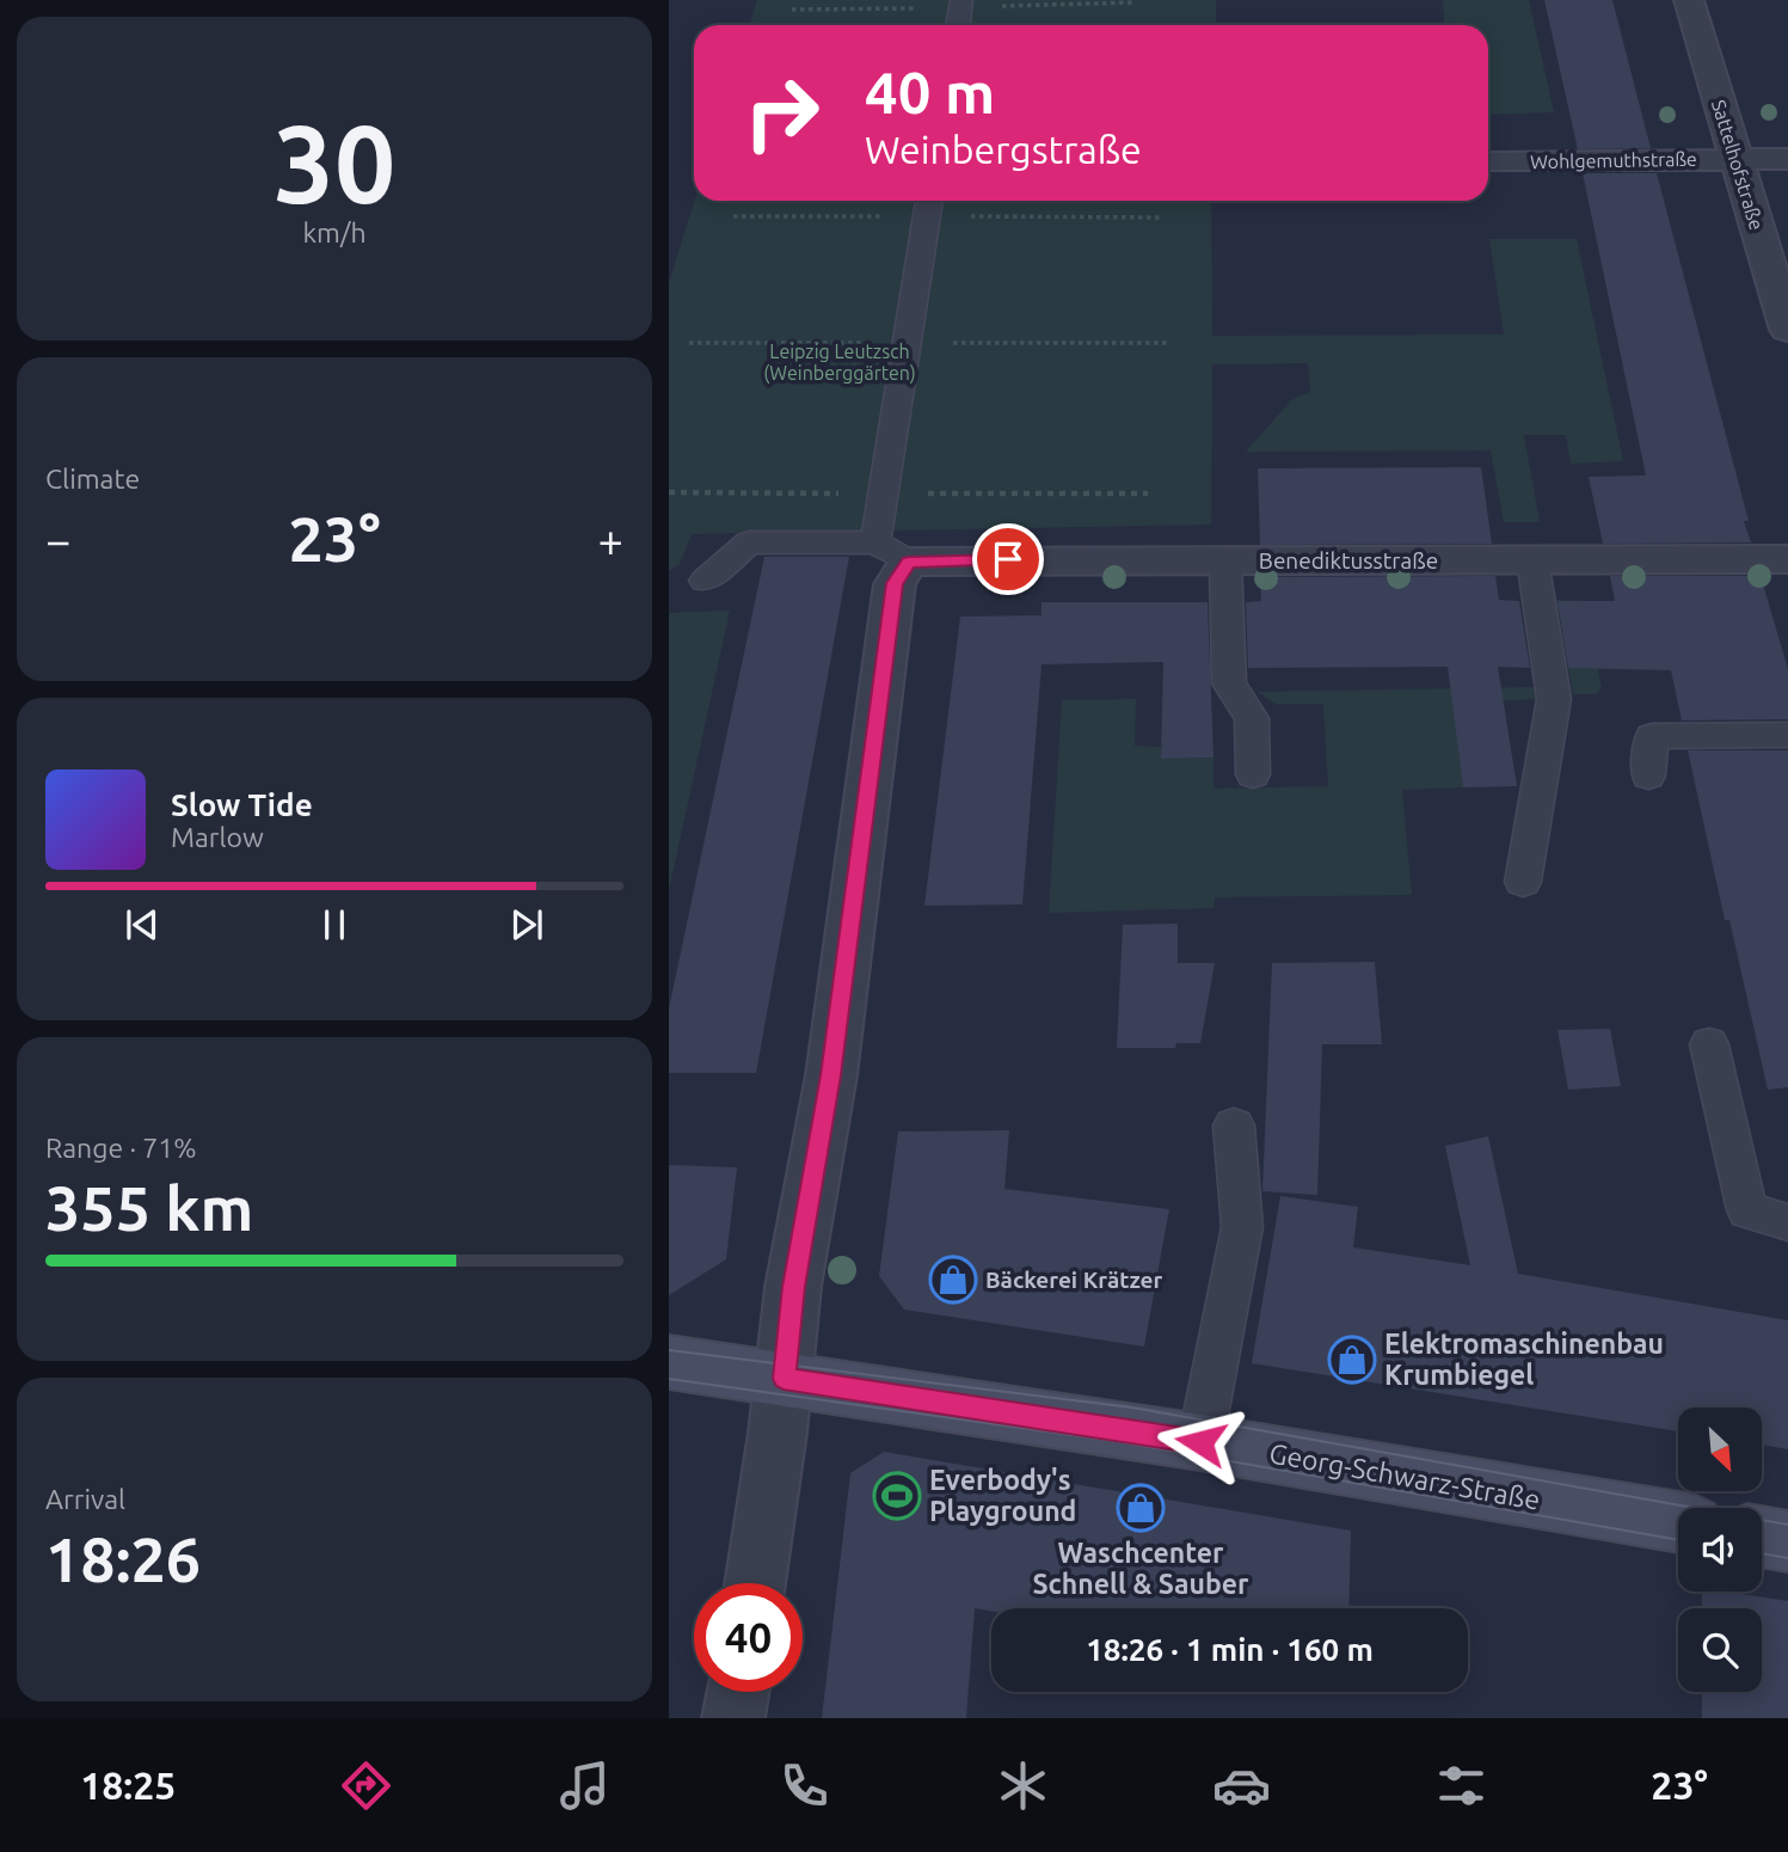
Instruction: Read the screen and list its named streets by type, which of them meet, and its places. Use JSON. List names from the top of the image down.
{
  "streets": {
    "street": [
      "Wohlgemuthstraße",
      "Sattelhofstraße",
      "Benediktusstraße",
      "Georg-Schwarz-Straße"
    ]
  },
  "crossings": [
    ["Wohlgemuthstraße", "Sattelhofstraße"]
  ],
  "parks": ["Leipzig Leutzsch (Weinberggärten)"],
  "places": {
    "shop": ["Bäckerei Krätzer", "Elektromaschinenbau Krumbiegel", "Waschcenter Schnell & Sauber"],
    "sports": ["Everbody's Playground"]
  },
  "north": "bottom right",
  "page": {
    "tile": [
      ["30", "km/h"],
      "Climate",
      ["Range · 71%", "355 km"],
      ["Arrival", "18:26"]
    ],
    "turn": ["40 m", "Weinbergstraße"],
    "heat": ["−", "23°", "+"],
    "song": ["Slow Tide", "Marlow"],
    "limit": "40",
    "trip": "18:26 · 1 min · 160 m",
    "tabs": ["18:25", "23°"]
  }
}
